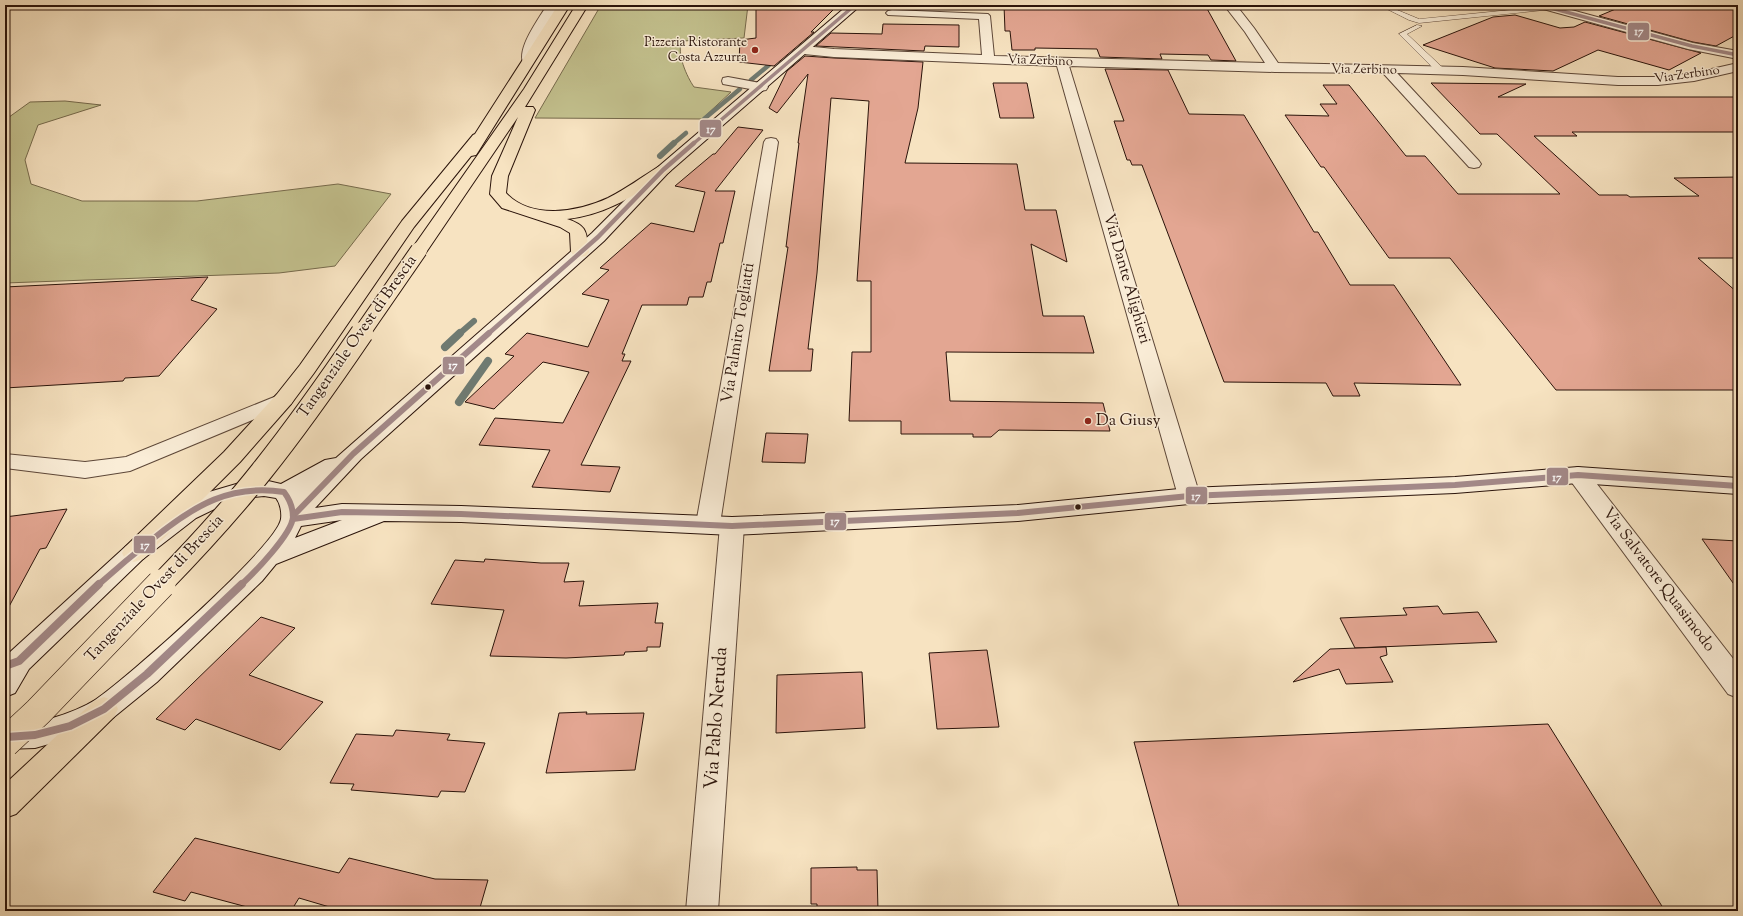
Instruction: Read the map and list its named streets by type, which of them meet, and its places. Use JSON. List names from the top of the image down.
{
  "streets": {
    "main road": ["Tangenziale Ovest di Brescia"],
    "street": [
      "Via Zerbino",
      "Via Dante Alighieri",
      "Via Palmiro Togliatti",
      "Via Salvatore Quasimodo",
      "Via Pablo Neruda"
    ]
  },
  "crossings": [
    ["Via Zerbino", "Via Dante Alighieri"],
    ["Via Palmiro Togliatti", "Via Pablo Neruda"]
  ],
  "places": ["Pizzeria Ristorante Costa Azzurra", "Da Giusy"],
  "lines": ["transit line 17"]
}
